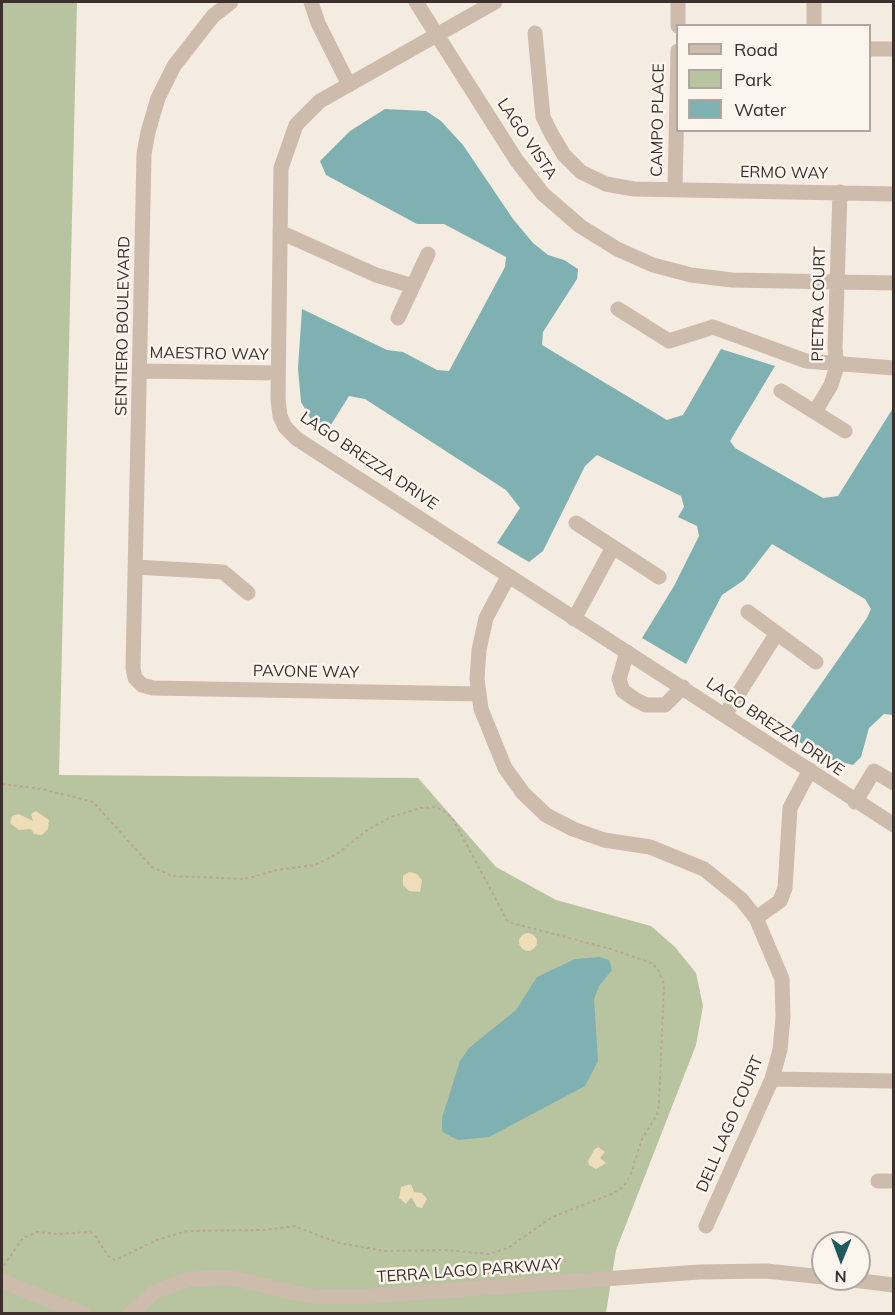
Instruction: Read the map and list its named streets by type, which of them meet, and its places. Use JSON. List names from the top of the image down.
{
  "streets": {
    "street": [
      "CAMPO PLACE",
      "LAGO VISTA",
      "ERMO WAY",
      "PIETRA COURT",
      "SENTIERO BOULEVARD",
      "MAESTRO WAY",
      "LAGO BREZZA DRIVE",
      "PAVONE WAY",
      "DELL LAGO COURT",
      "TERRA LAGO PARKWAY"
    ]
  },
  "crossings": [
    ["CAMPO PLACE", "ERMO WAY"],
    ["LAGO VISTA", "PIETRA COURT"],
    ["LAGO VISTA", "LAGO BREZZA DRIVE"],
    ["ERMO WAY", "PIETRA COURT"],
    ["SENTIERO BOULEVARD", "MAESTRO WAY"],
    ["SENTIERO BOULEVARD", "PAVONE WAY"],
    ["MAESTRO WAY", "LAGO BREZZA DRIVE"],
    ["LAGO BREZZA DRIVE", "DELL LAGO COURT"],
    ["PAVONE WAY", "DELL LAGO COURT"]
  ],
  "legend": ["Road", "Park", "Water"],
  "north": "bottom"
}
